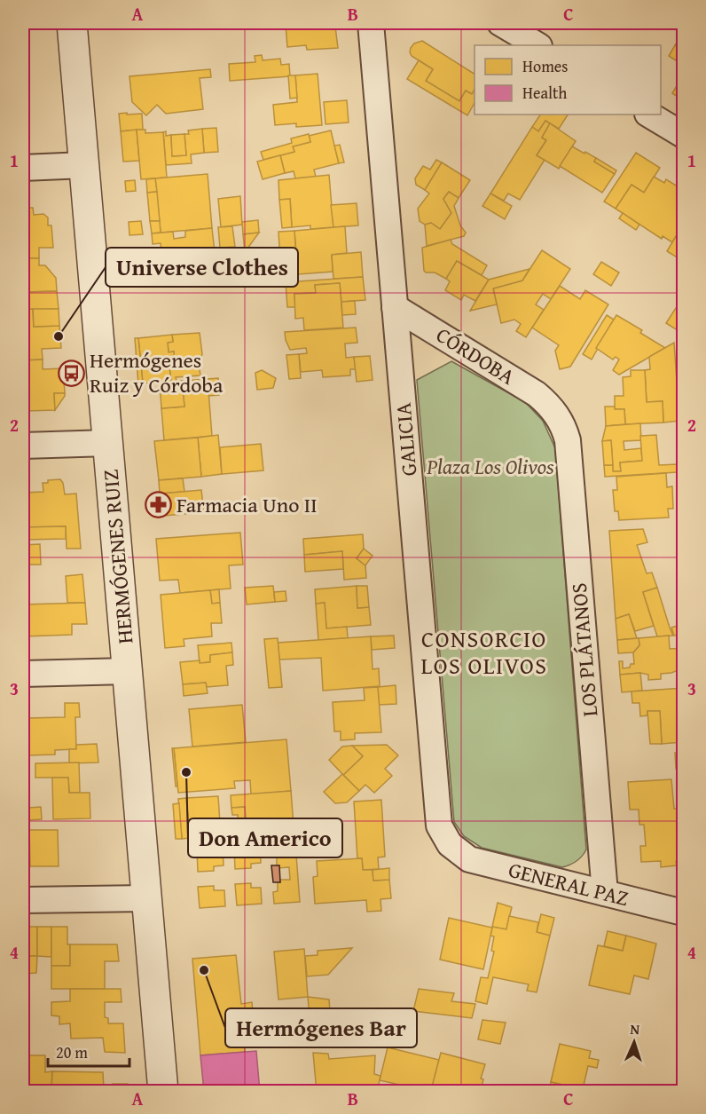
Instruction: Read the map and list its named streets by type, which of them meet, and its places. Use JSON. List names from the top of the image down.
{
  "streets": {
    "street": [
      "CÓRDOBA",
      "GALICIA",
      "HERMÓGENES RUIZ",
      "LOS PLÁTANOS",
      "GENERAL PAZ"
    ]
  },
  "crossings": [
    ["CÓRDOBA", "GALICIA"],
    ["CÓRDOBA", "LOS PLÁTANOS"],
    ["GALICIA", "GENERAL PAZ"],
    ["LOS PLÁTANOS", "GENERAL PAZ"]
  ],
  "districts": ["CONSORCIO LOS OLIVOS"],
  "parks": ["Plaza Los Olivos"],
  "places": {
    "other": ["Universe Clothes", "Don Americo", "Hermógenes Bar"],
    "bus stop": ["Hermógenes Ruiz y Córdoba"],
    "pharmacy": ["Farmacia Uno II"]
  },
  "legend": ["Homes", "Health"],
  "scale_bar": "20 m",
  "north": "top",
  "grid": {
    "columns": ["A", "B", "C"],
    "rows": [
      "1",
      "2",
      "3",
      "4"
    ]
  }
}
